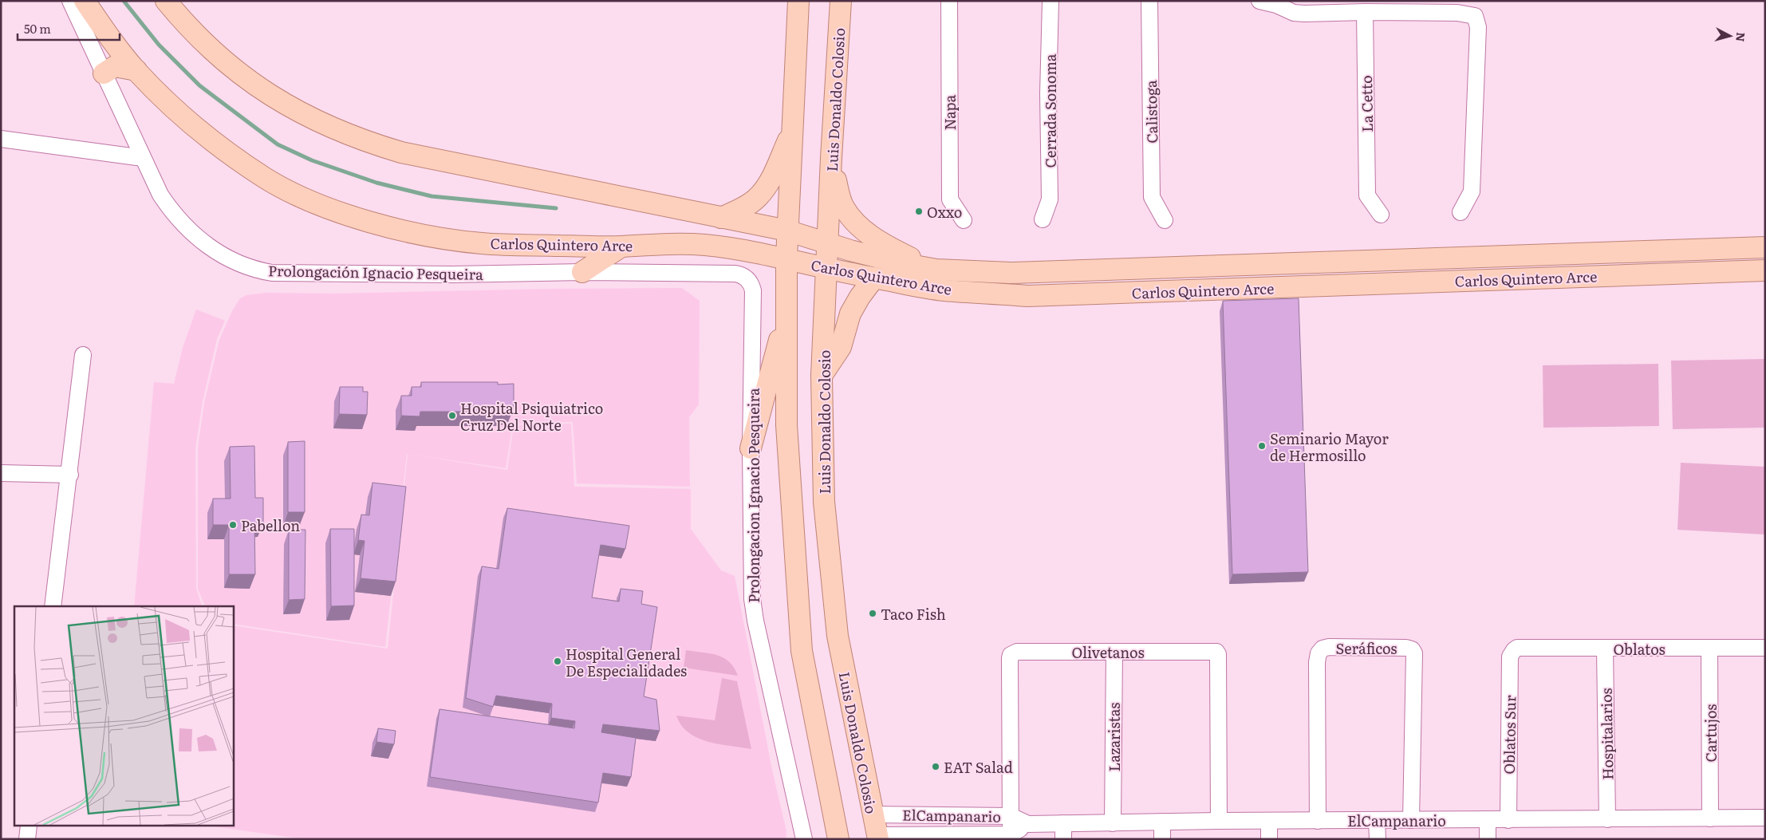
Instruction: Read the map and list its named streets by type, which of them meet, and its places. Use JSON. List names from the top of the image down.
{
  "streets": {
    "main road": ["Luis Donaldo Colosio", "Carlos Quintero Arce"],
    "street": [
      "La Cetto",
      "Cerrada Sonoma",
      "Calistoga",
      "Napa",
      "Prolongación Ignacio Pesqueira",
      "Prolongacion Ignacio Pesqueira",
      "Seráficos",
      "Oblatos",
      "Olivetanos",
      "Cartujos",
      "Hospitalarios",
      "Oblatos Sur",
      "Lazaristas",
      "ElCampanario"
    ]
  },
  "crossings": [
    ["Luis Donaldo Colosio", "Carlos Quintero Arce"],
    ["Luis Donaldo Colosio", "ElCampanario"],
    ["Prolongación Ignacio Pesqueira", "Prolongacion Ignacio Pesqueira"],
    ["Seráficos", "ElCampanario"],
    ["Oblatos", "Cartujos"],
    ["Oblatos", "Hospitalarios"],
    ["Oblatos", "Oblatos Sur"],
    ["Olivetanos", "Lazaristas"],
    ["Olivetanos", "ElCampanario"],
    ["Cartujos", "ElCampanario"],
    ["Hospitalarios", "ElCampanario"],
    ["Oblatos Sur", "ElCampanario"],
    ["Lazaristas", "ElCampanario"]
  ],
  "places": [
    "Oxxo",
    "Hospital Psiquiatrico Cruz Del Norte",
    "Seminario Mayor de Hermosillo",
    "Pabellon",
    "Taco Fish",
    "Hospital General De Especialidades",
    "EAT Salad"
  ],
  "scale_bar": "50 m",
  "north": "right"
}
